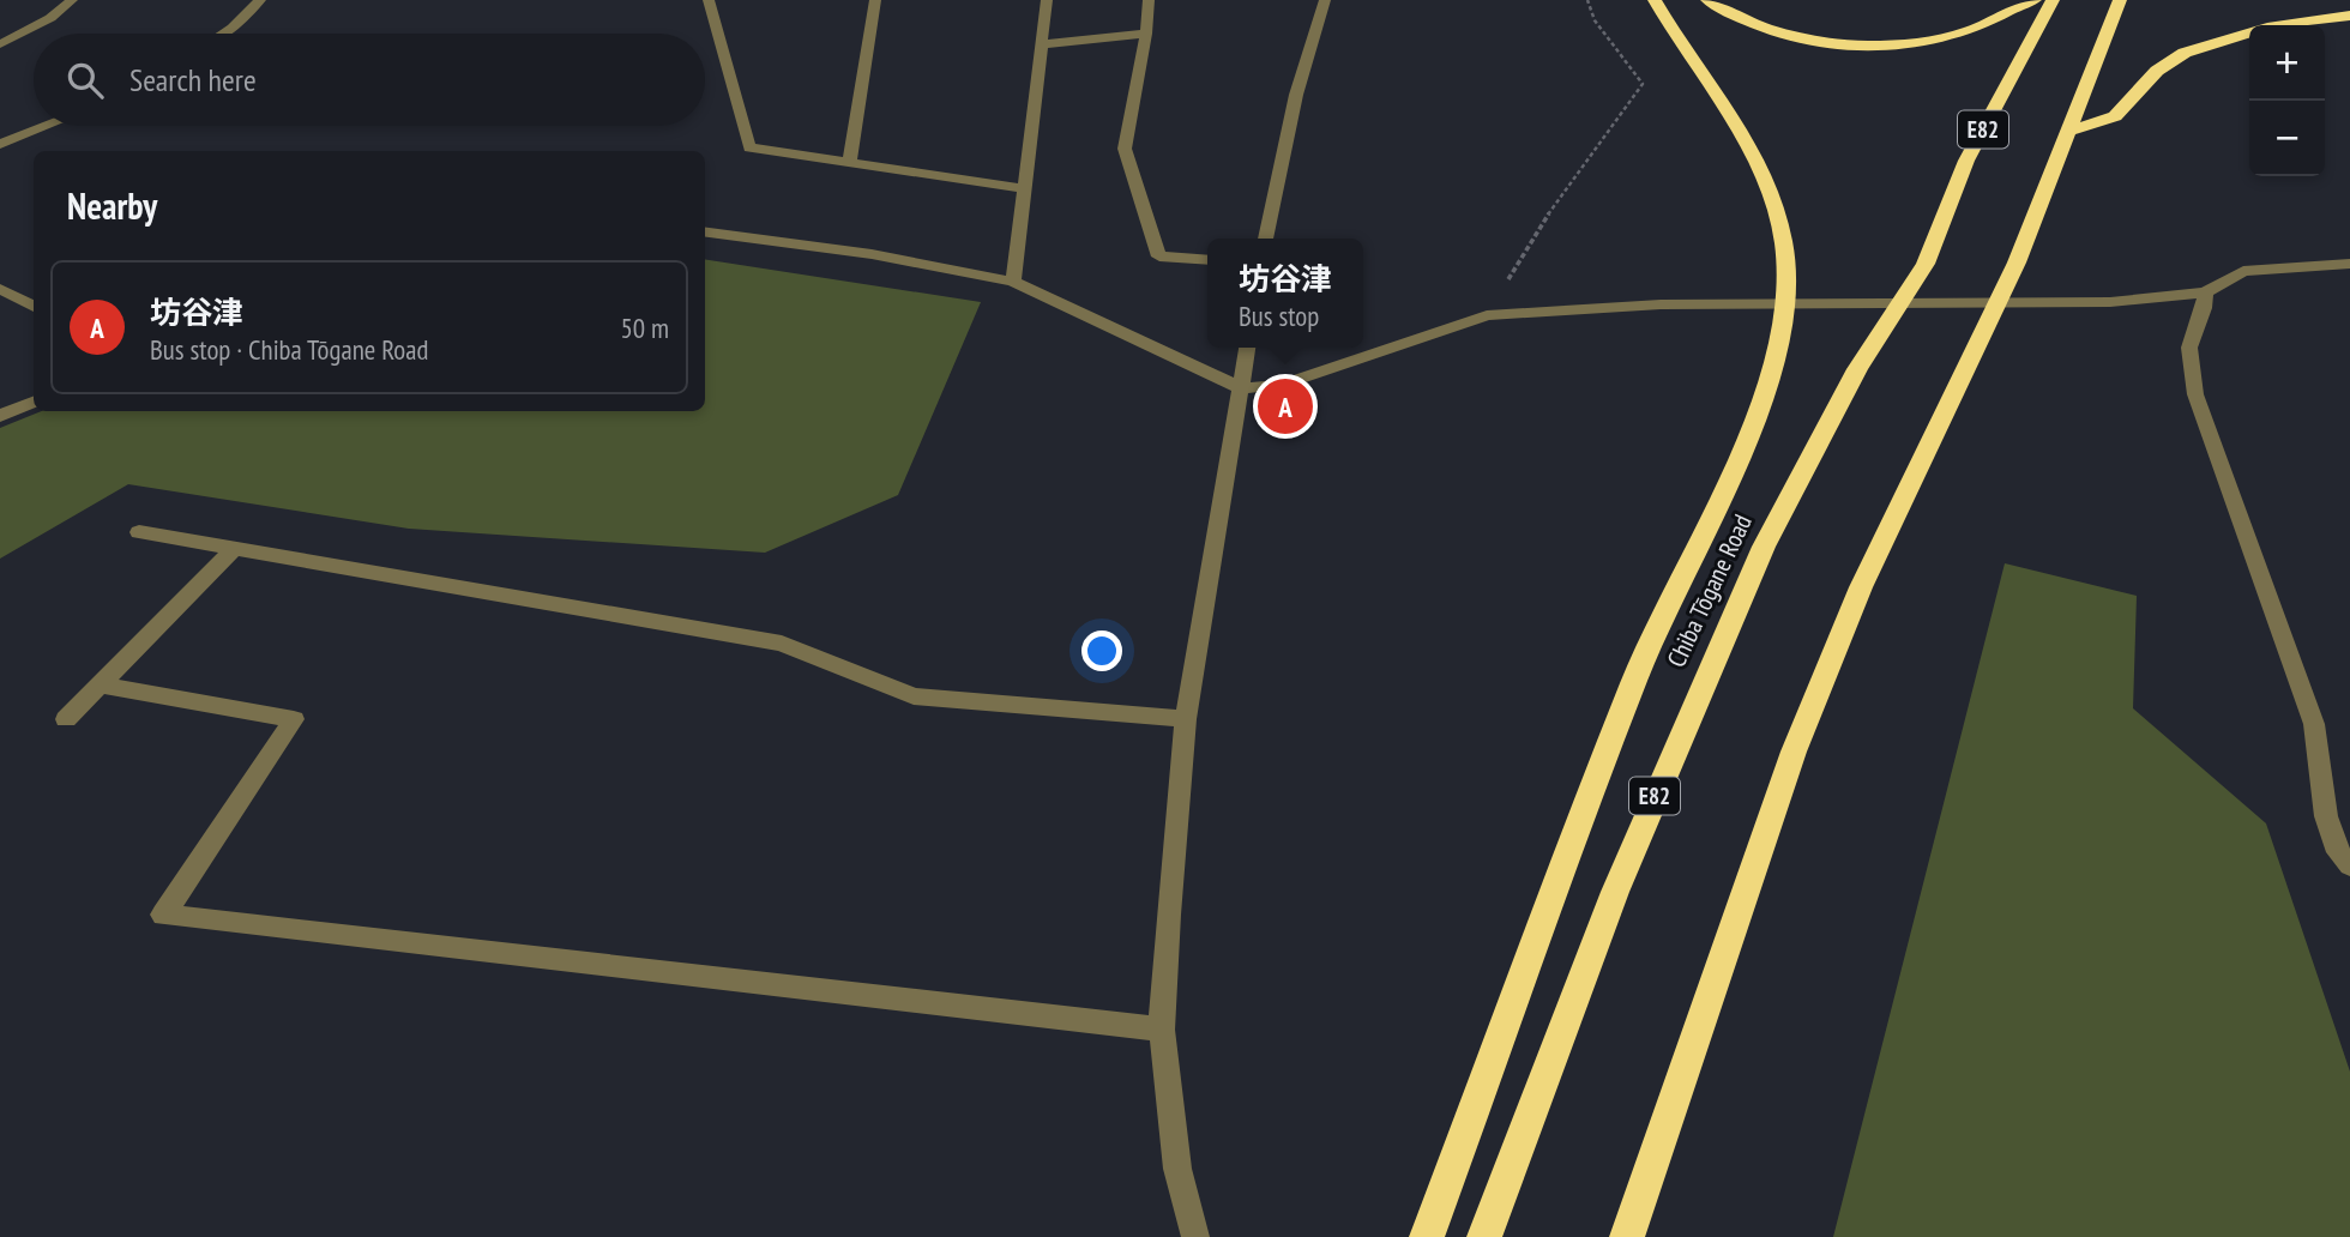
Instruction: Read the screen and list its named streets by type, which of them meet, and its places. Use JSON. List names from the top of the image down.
{
  "streets": {
    "highway": ["E82", "Chiba Tōgane Road"]
  },
  "page": {
    "map_buttons": ["+", "−"],
    "search": "Search here",
    "heading": "Nearby",
    "popup": ["坊谷津", "Bus stop"],
    "list": [
      {
        "mark": "A",
        "name": "坊谷津",
        "note": "Bus stop · Chiba Tōgane Road",
        "value": "50 m"
      }
    ],
    "pins": "A"
  }
}
